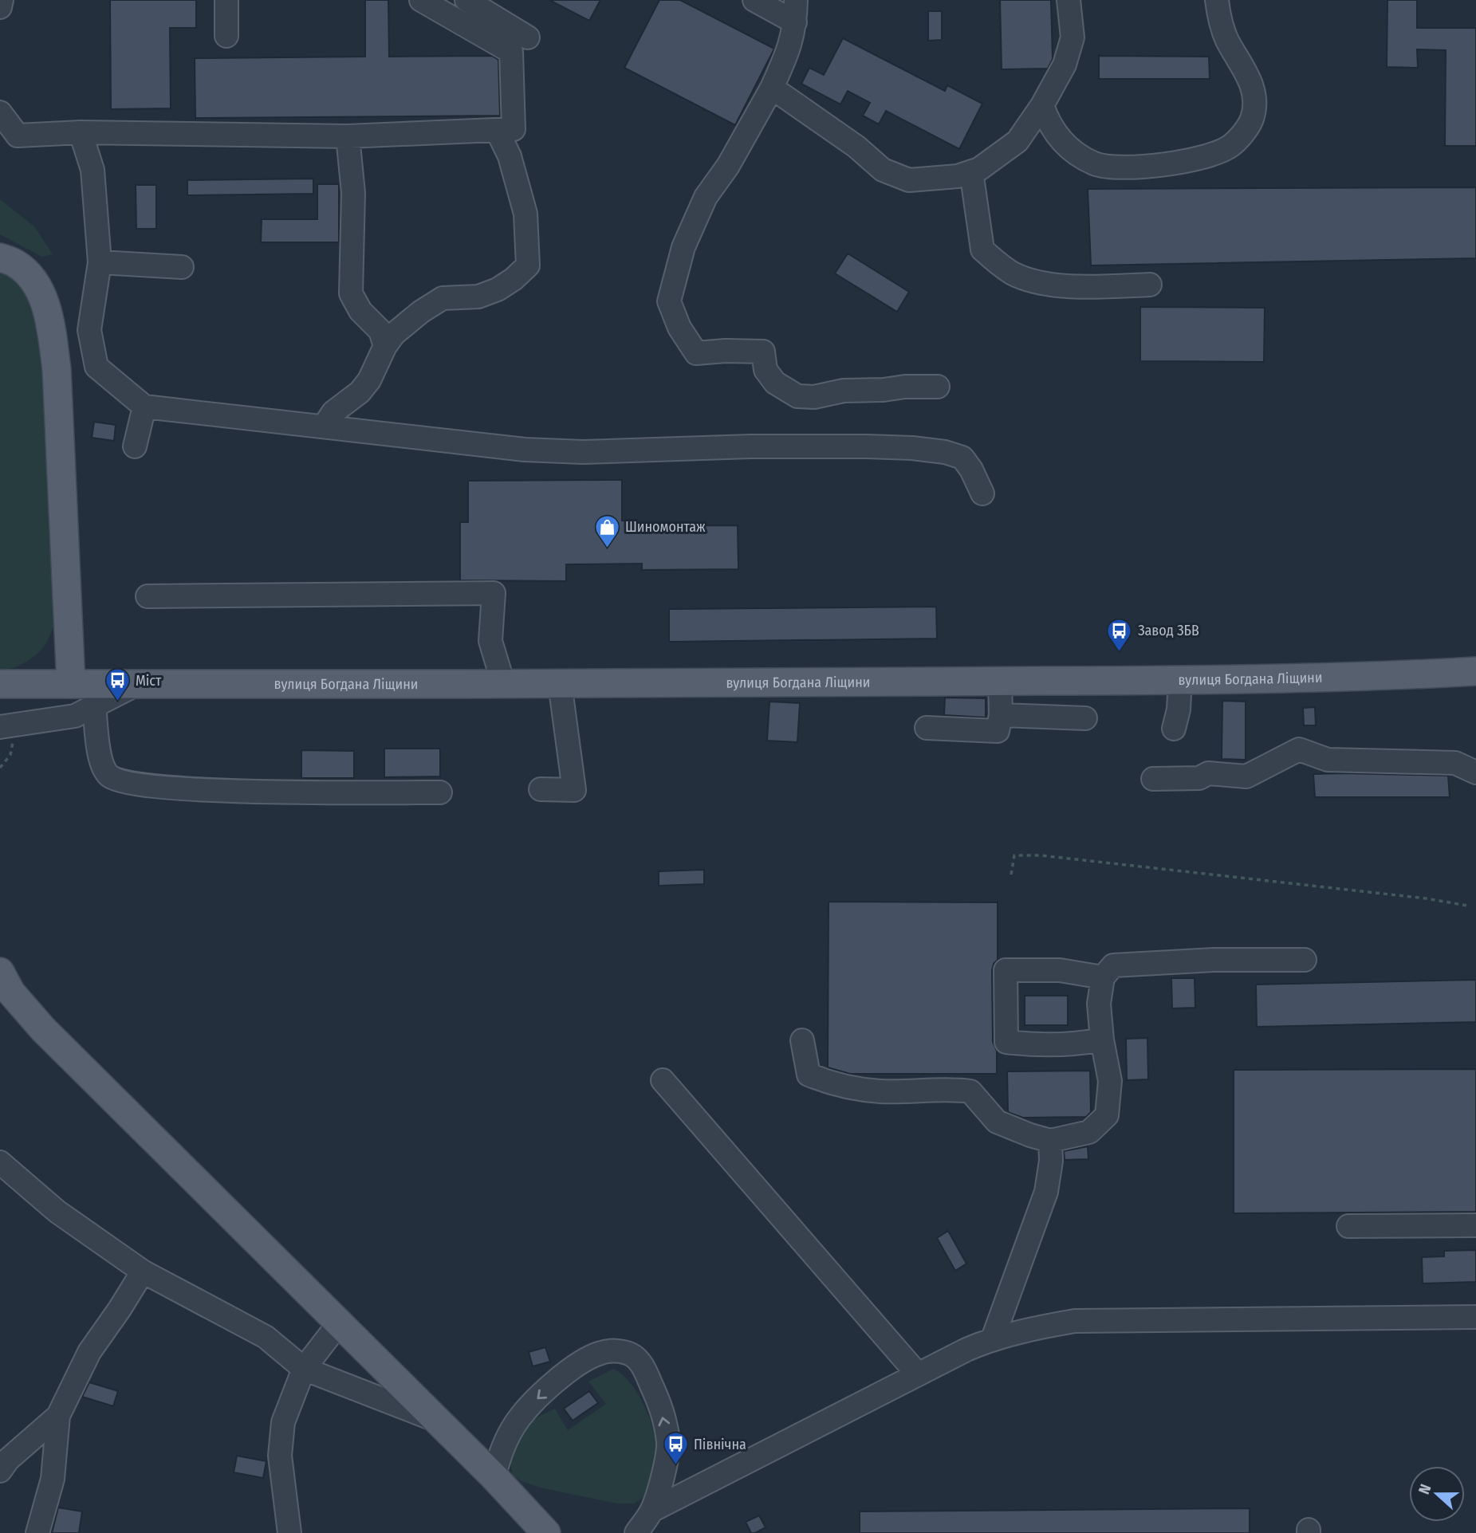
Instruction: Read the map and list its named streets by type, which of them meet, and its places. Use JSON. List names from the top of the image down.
{
  "streets": {
    "main road": ["вулиця Богдана Ліщини"]
  },
  "places": {
    "shop": ["Шиномонтаж"],
    "bus stop": ["Завод ЗБВ", "Міст", "Північна"]
  },
  "north": "left"
}
